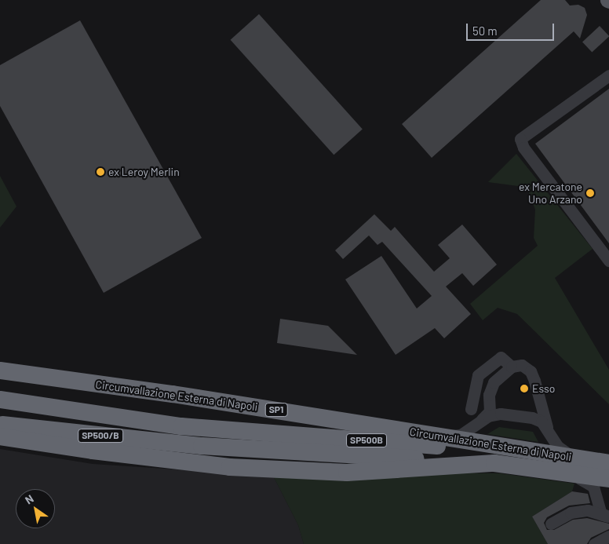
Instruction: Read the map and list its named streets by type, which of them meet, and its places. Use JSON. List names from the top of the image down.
{
  "streets": {
    "highway": [
      "Circumvallazione Esterna di Napoli",
      "SP1",
      "SP500/B",
      "SP500B"
    ]
  },
  "crossings": [
    ["Circumvallazione Esterna di Napoli", "SP500B"],
    ["SP500/B", "SP500B"]
  ],
  "places": ["ex Leroy Merlin", "ex Mercatone Uno Arzano", "Esso"],
  "scale_bar": "50 m",
  "north": "top left"
}
